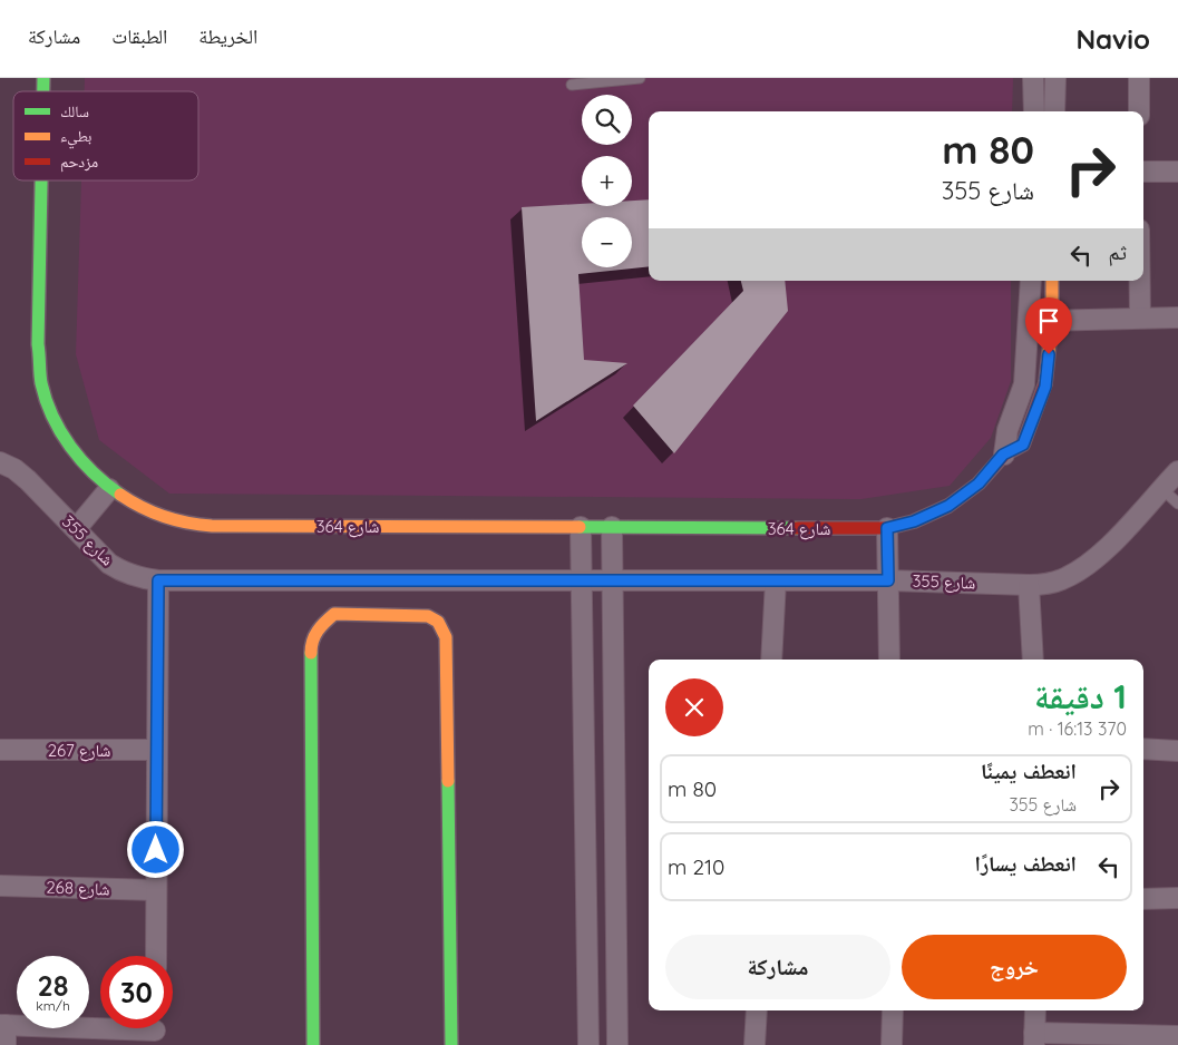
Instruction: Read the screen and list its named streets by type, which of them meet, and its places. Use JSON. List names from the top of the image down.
{
  "streets": {
    "street": [
      "شارع 364",
      "شارع 355",
      "شارع 267",
      "شارع 268"
    ]
  },
  "legend": ["سالك", "بطيء", "مزدحم"],
  "page": {
    "header": "Navio",
    "nav": ["الخريطة", "الطبقات", "مشاركة"],
    "map_buttons": ["+", "−"],
    "turn": ["80 m", "شارع 355"],
    "then": "ثم",
    "heading": ["1 دقيقة", "370 m · 16:13"],
    "list": [
      {
        "name": "انعطف يمينًا",
        "note": "شارع 355",
        "value": "80 m"
      },
      {
        "name": "انعطف يسارًا",
        "value": "210 m"
      }
    ],
    "buttons": ["خروج", "مشاركة"],
    "speed": "28 km/h",
    "limit": "30"
  }
}
